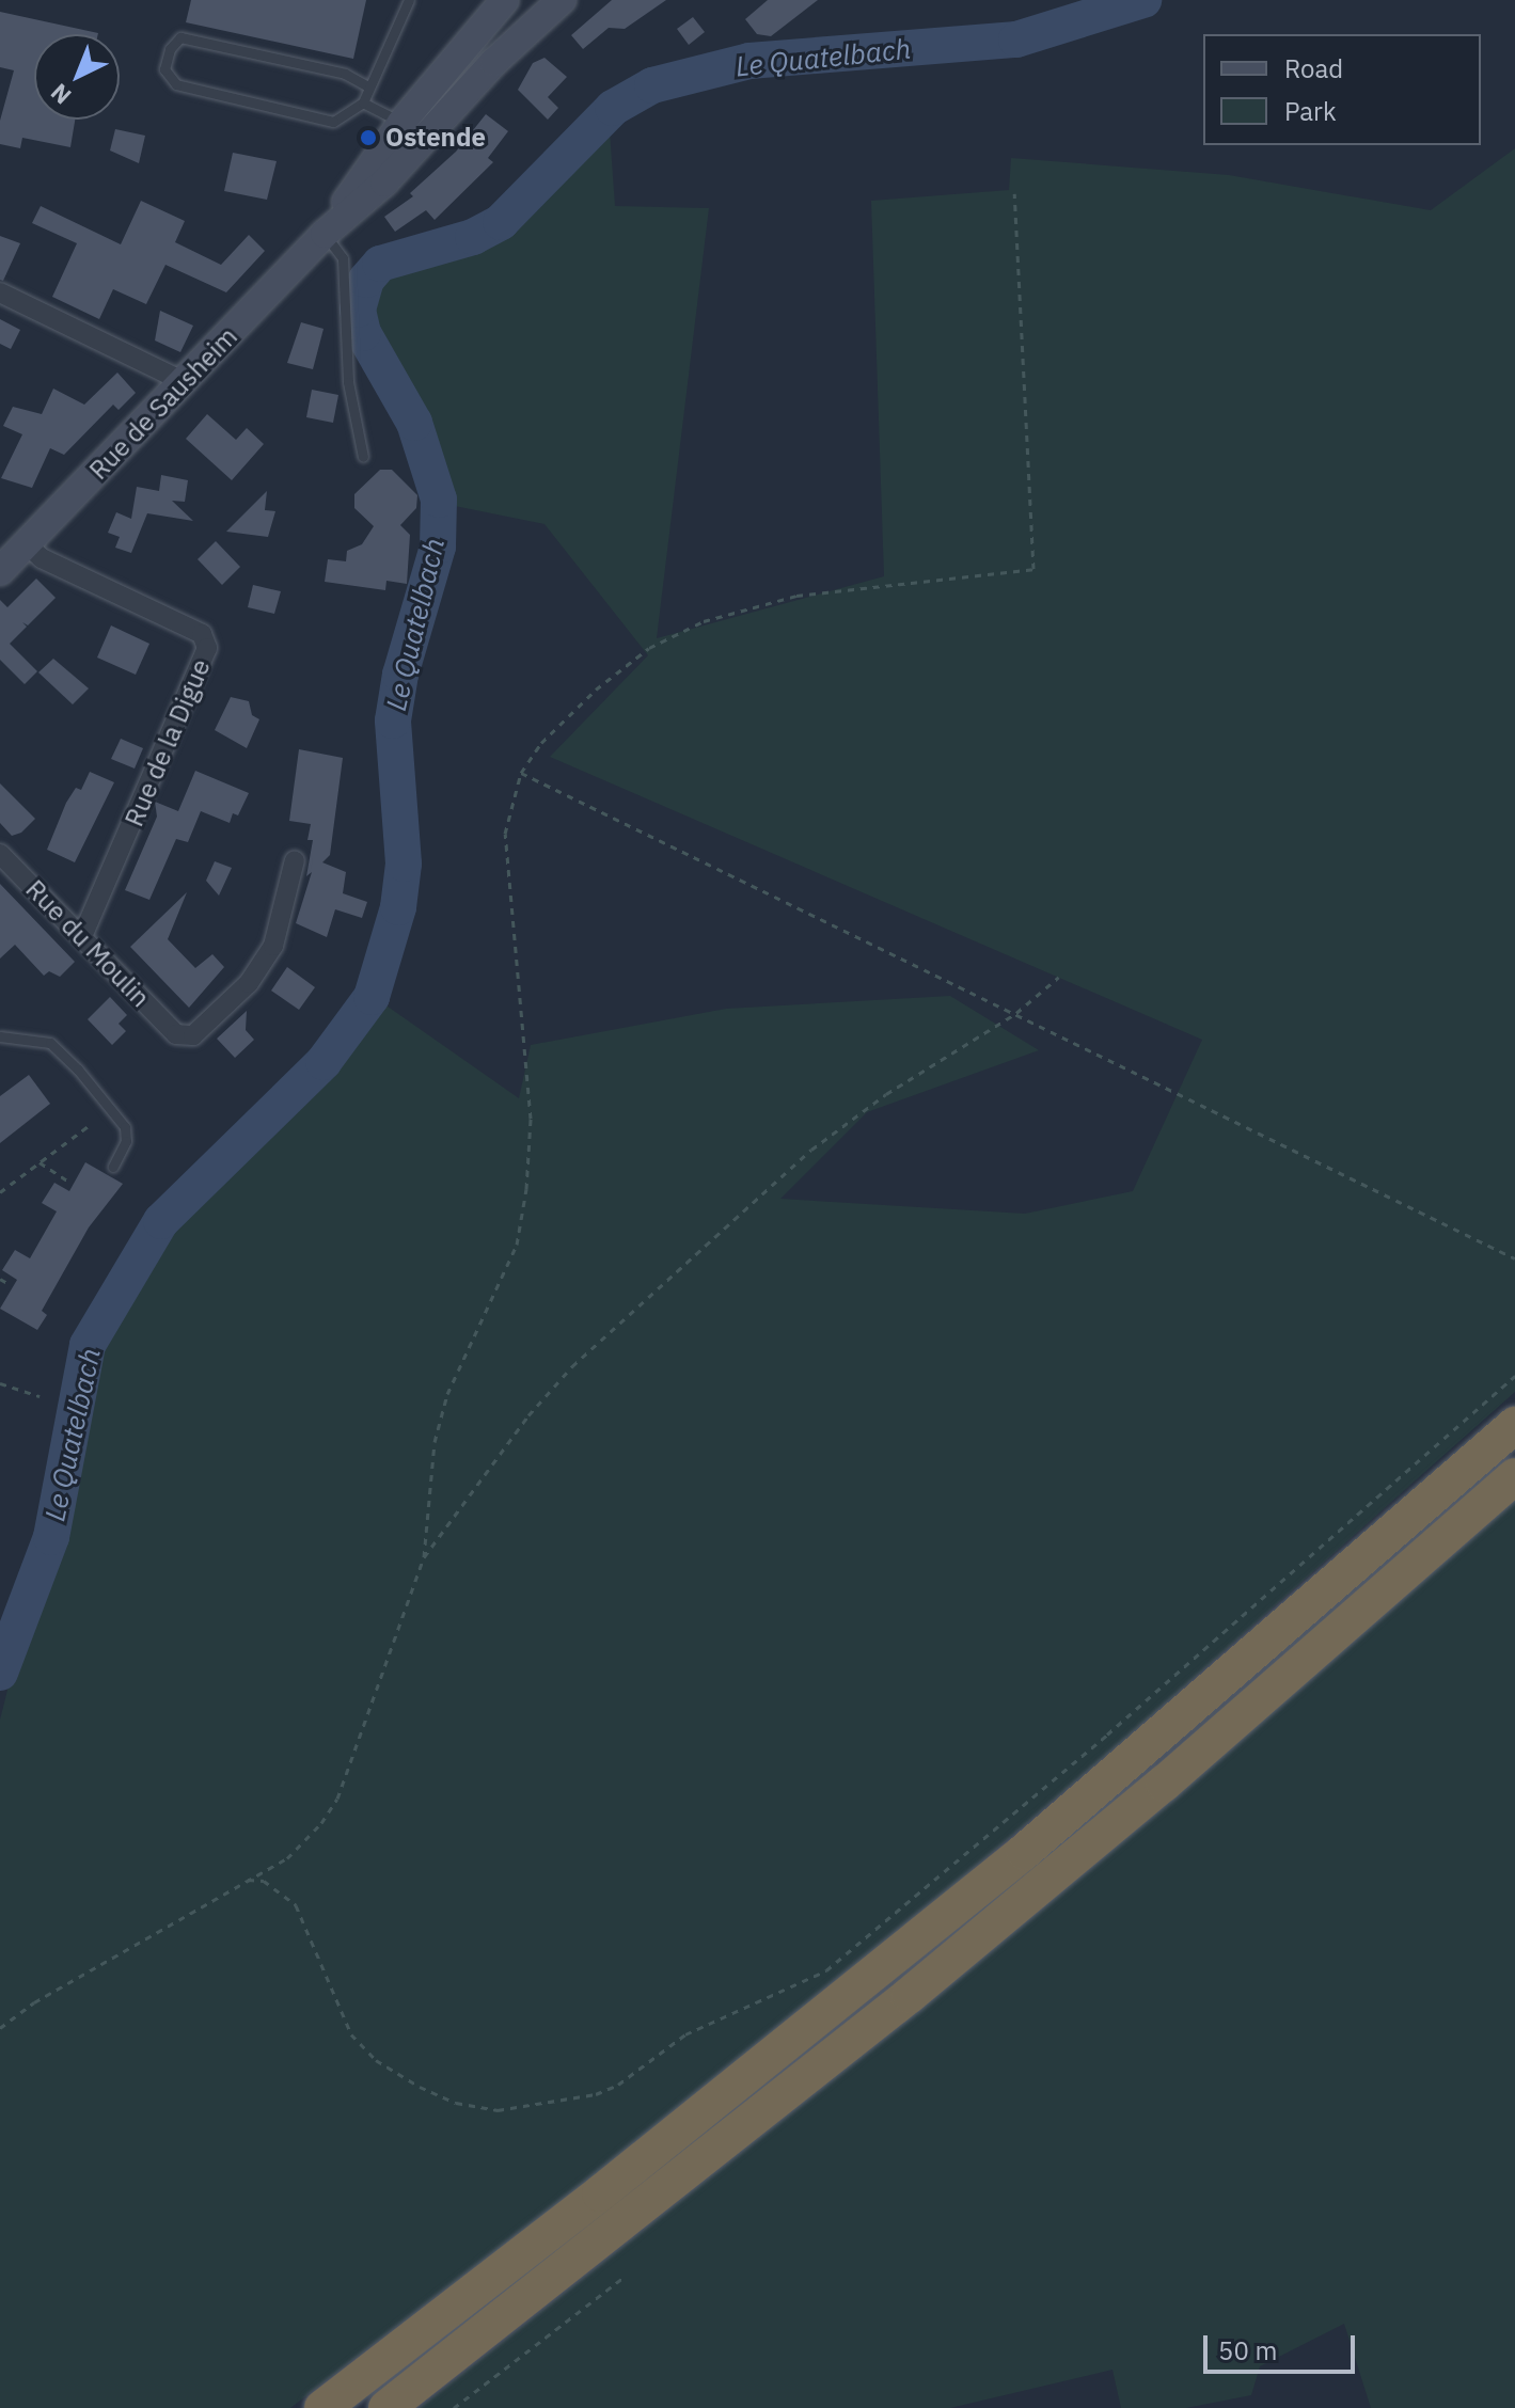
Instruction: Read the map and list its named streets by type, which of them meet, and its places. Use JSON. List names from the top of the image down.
{
  "streets": {
    "main road": ["Rue de Sausheim"],
    "street": ["Rue de la Digue", "Rue du Moulin"]
  },
  "crossings": [
    ["Rue de Sausheim", "Rue de la Digue"],
    ["Rue de la Digue", "Rue du Moulin"]
  ],
  "water": ["Le Quatelbach"],
  "places": ["Ostende"],
  "legend": ["Road", "Park"],
  "scale_bar": "50 m",
  "north": "bottom left"
}
